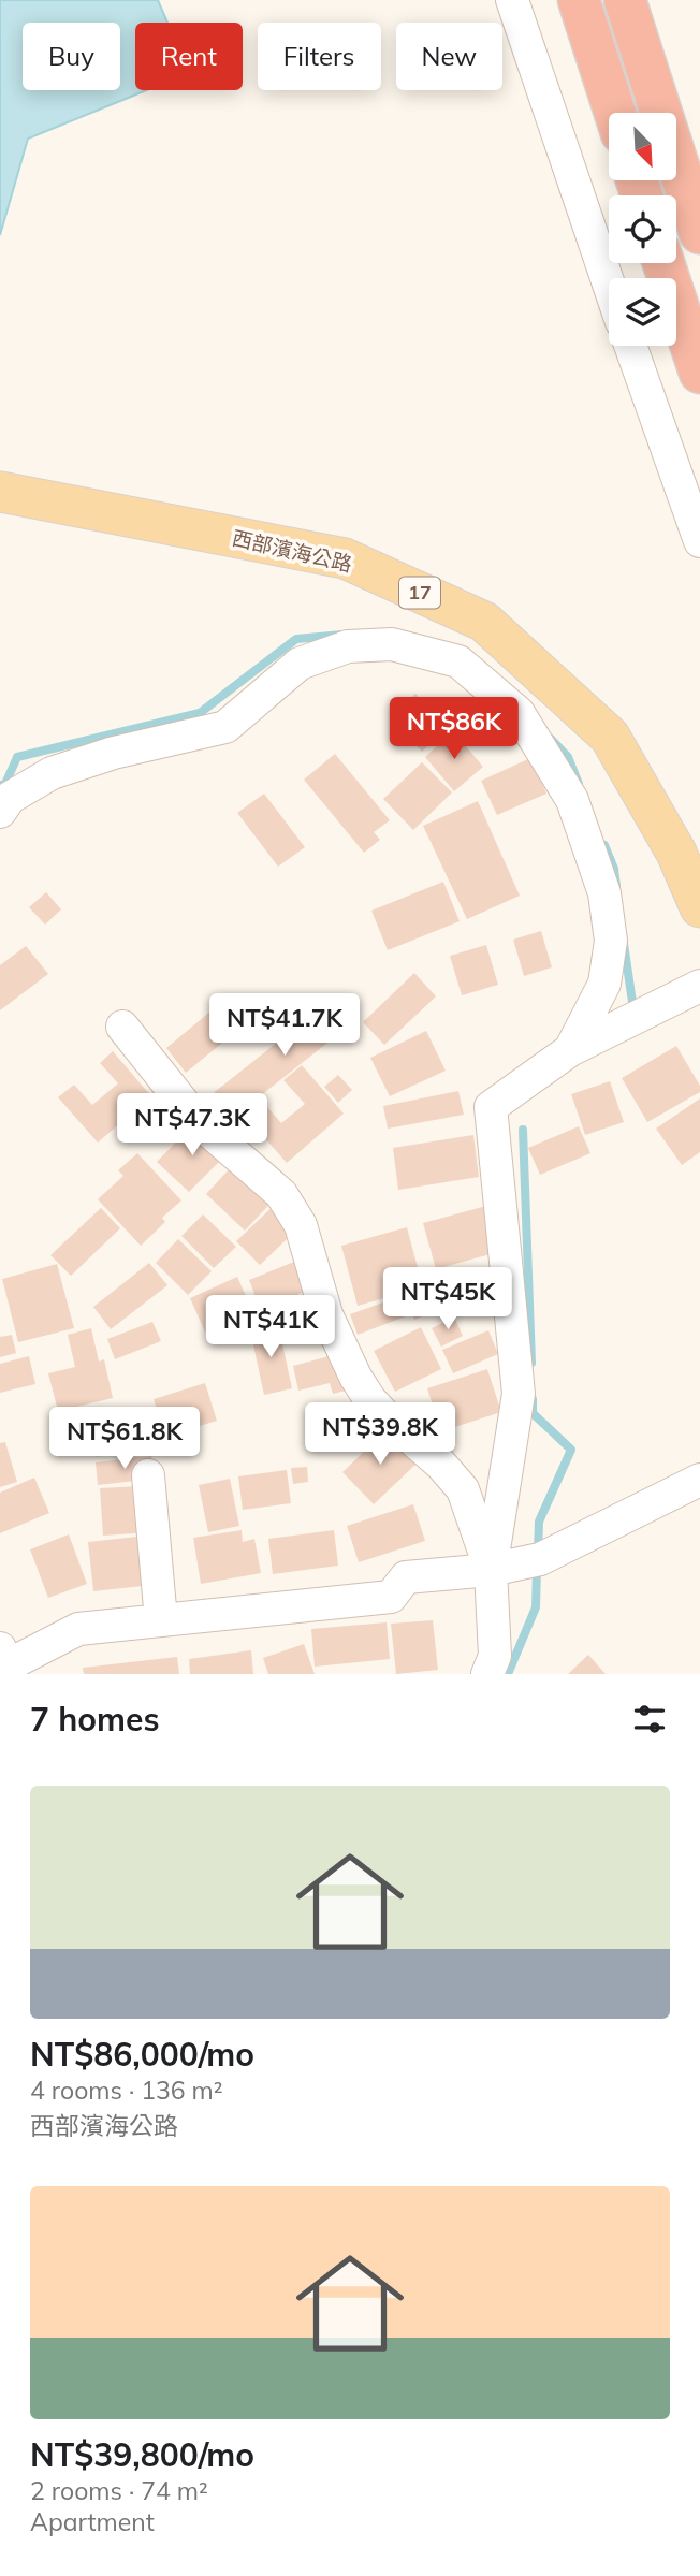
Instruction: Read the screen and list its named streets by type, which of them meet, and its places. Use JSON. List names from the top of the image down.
{
  "streets": {
    "main road": ["西部濱海公路", "17"]
  },
  "north": "bottom right",
  "page": {
    "chip": [
      "Buy",
      "Rent",
      "Filters",
      "New"
    ],
    "price": [
      "NT$86K",
      "NT$41.7K",
      "NT$47.3K",
      "NT$45K",
      "NT$41K",
      "NT$39.8K",
      "NT$61.8K"
    ],
    "heading": "7 homes",
    "list": [
      {
        "name": "NT$86,000/mo",
        "note": "4 rooms · 136 m² · 西部濱海公路"
      },
      {
        "name": "NT$39,800/mo",
        "note": "2 rooms · 74 m² · Apartment"
      }
    ]
  }
}
